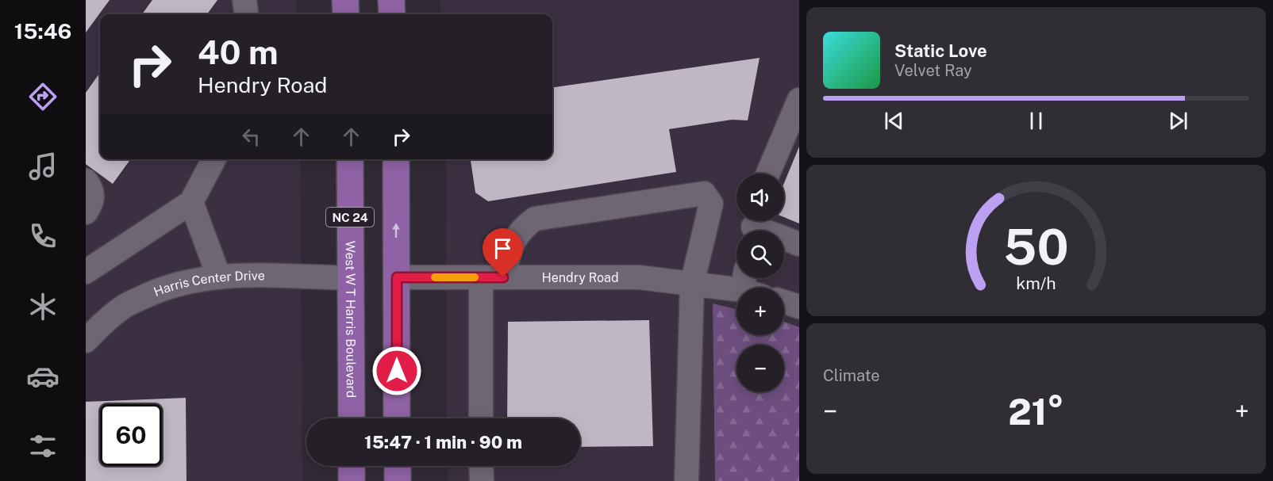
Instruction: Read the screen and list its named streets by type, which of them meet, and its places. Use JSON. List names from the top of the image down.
{
  "streets": {
    "main road": ["NC 24", "West W T Harris Boulevard"],
    "street": ["Hendry Road", "Harris Center Drive"]
  },
  "crossings": [
    ["Harris Center Drive", "West W T Harris Boulevard"]
  ],
  "page": {
    "tabs": "15:46",
    "turn": ["40 m", "Hendry Road"],
    "song": ["Static Love", "Velvet Ray"],
    "map_buttons": ["+", "−"],
    "tile": "Climate",
    "heat": ["−", "21°", "+"],
    "limit": "60",
    "trip": "15:47 · 1 min · 90 m",
    "gauge": ["50", "km/h"]
  }
}
